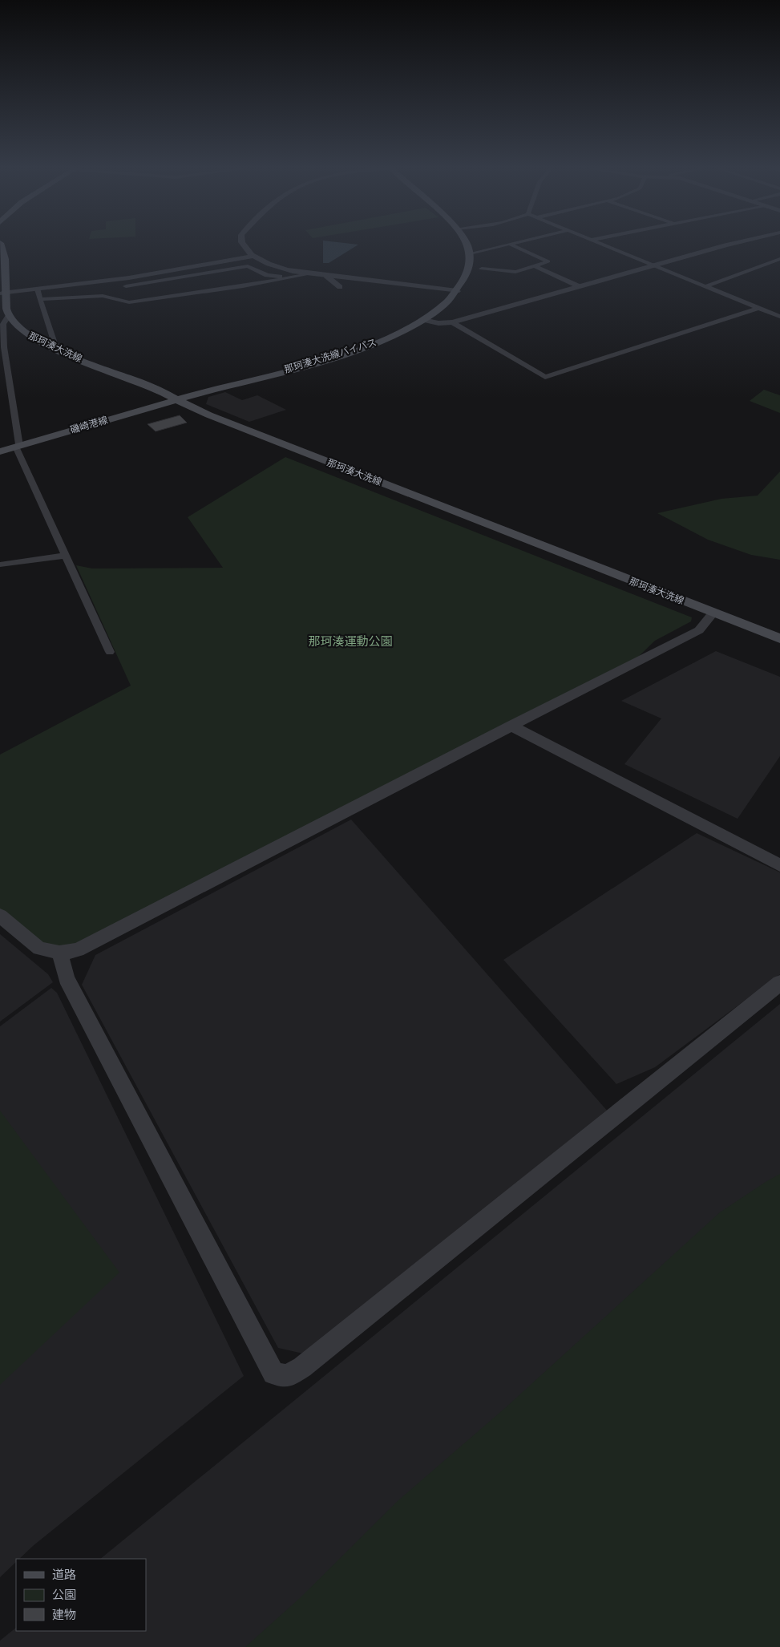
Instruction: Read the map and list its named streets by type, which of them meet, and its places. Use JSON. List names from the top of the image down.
{
  "streets": {
    "main road": ["那珂湊大洗線", "那珂湊大洗線バイパス", "磯崎港線"]
  },
  "crossings": [
    ["那珂湊大洗線", "那珂湊大洗線バイパス"],
    ["那珂湊大洗線", "磯崎港線"],
    ["那珂湊大洗線バイパス", "磯崎港線"]
  ],
  "parks": ["那珂湊運動公園"],
  "legend": ["道路", "公園", "建物"]
}
